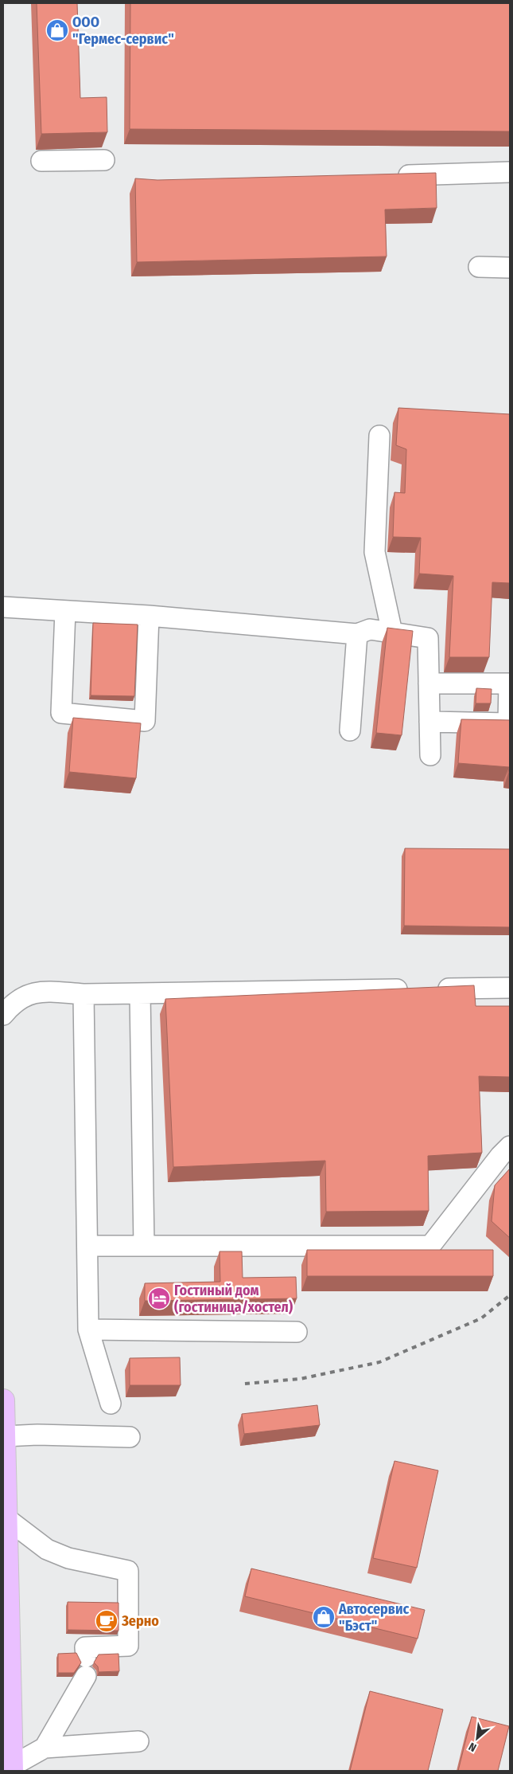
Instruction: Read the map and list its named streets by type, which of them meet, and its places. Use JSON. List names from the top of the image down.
{
  "places": {
    "shop": ["ООО \"Гермес-сервис\"", "Автосервис \"Бэст\""],
    "hotel": ["Гостиный дом (гостиница/хостел)"],
    "cafe": ["Зерно"]
  },
  "north": "bottom left"
}
